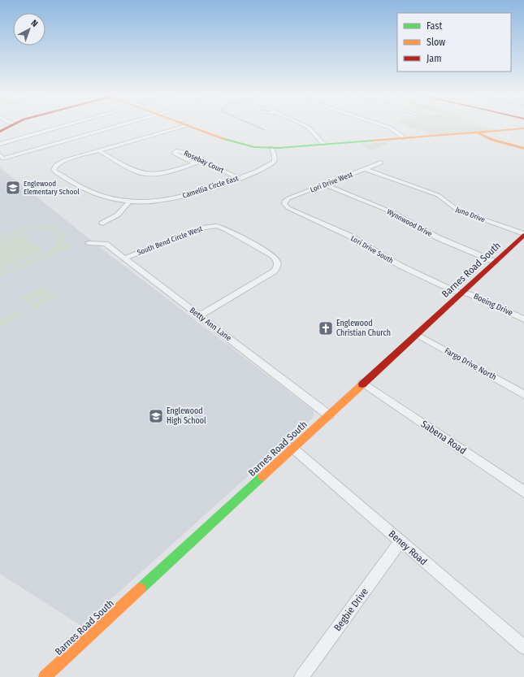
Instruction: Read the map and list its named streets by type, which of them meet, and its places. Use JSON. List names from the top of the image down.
{
  "streets": {
    "main road": ["Barnes Road South"],
    "street": [
      "Rosebay Court",
      "Lori Drive West",
      "Camellia Circle East",
      "Juno Drive",
      "Wynnwood Drive",
      "South Bend Circle West",
      "Lori Drive South",
      "Boeing Drive",
      "Betty Ann Lane",
      "Fargo Drive North",
      "Sabena Road",
      "Beney Road",
      "Begbie Drive"
    ]
  },
  "crossings": [
    ["Rosebay Court", "Camellia Circle East"],
    ["Lori Drive West", "Juno Drive"],
    ["Lori Drive West", "Wynnwood Drive"],
    ["Lori Drive West", "Lori Drive South"],
    ["Juno Drive", "Barnes Road South"],
    ["Wynnwood Drive", "Barnes Road South"],
    ["South Bend Circle West", "Betty Ann Lane"],
    ["Lori Drive South", "Barnes Road South"],
    ["Lori Drive South", "Boeing Drive"],
    ["Barnes Road South", "Boeing Drive"],
    ["Barnes Road South", "Betty Ann Lane"],
    ["Barnes Road South", "Fargo Drive North"],
    ["Barnes Road South", "Sabena Road"],
    ["Barnes Road South", "Beney Road"],
    ["Beney Road", "Begbie Drive"]
  ],
  "places": {
    "school or university": ["Englewood Elementary School", "Englewood High School"],
    "church": ["Englewood Christian Church"]
  },
  "legend": ["Fast", "Slow", "Jam"],
  "north": "top right"
}
